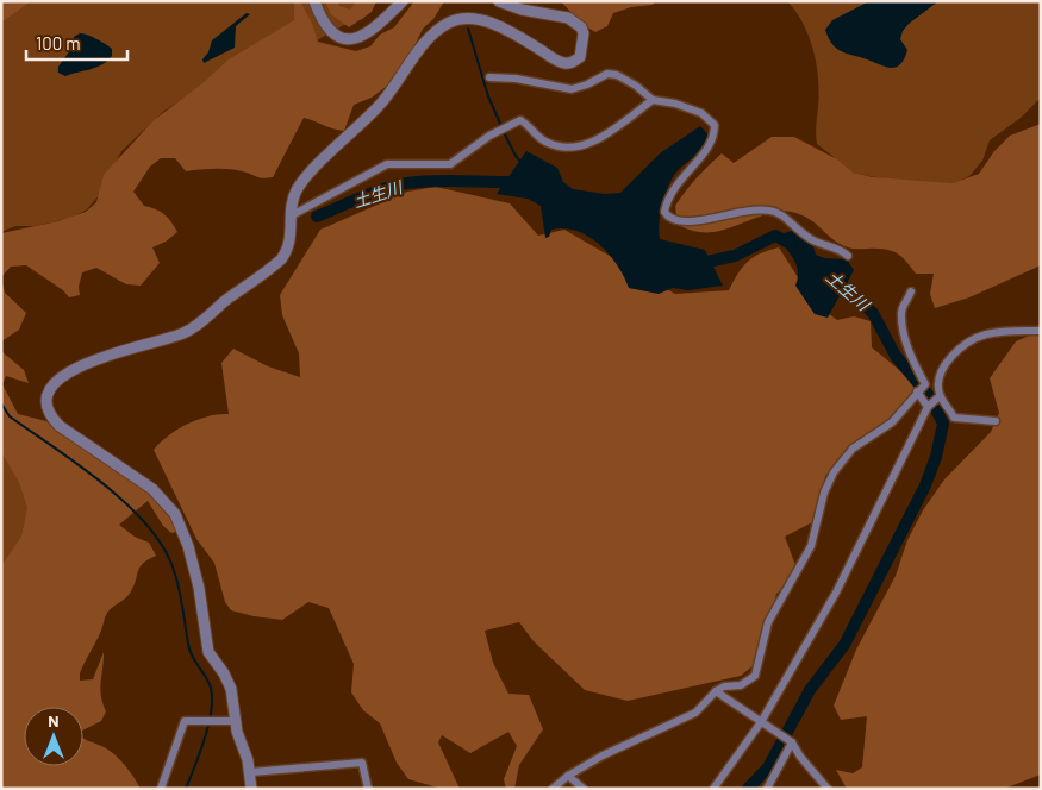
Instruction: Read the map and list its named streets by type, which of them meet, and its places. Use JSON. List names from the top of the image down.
{
  "water": ["土生川"],
  "scale_bar": "100 m",
  "north": "top"
}
